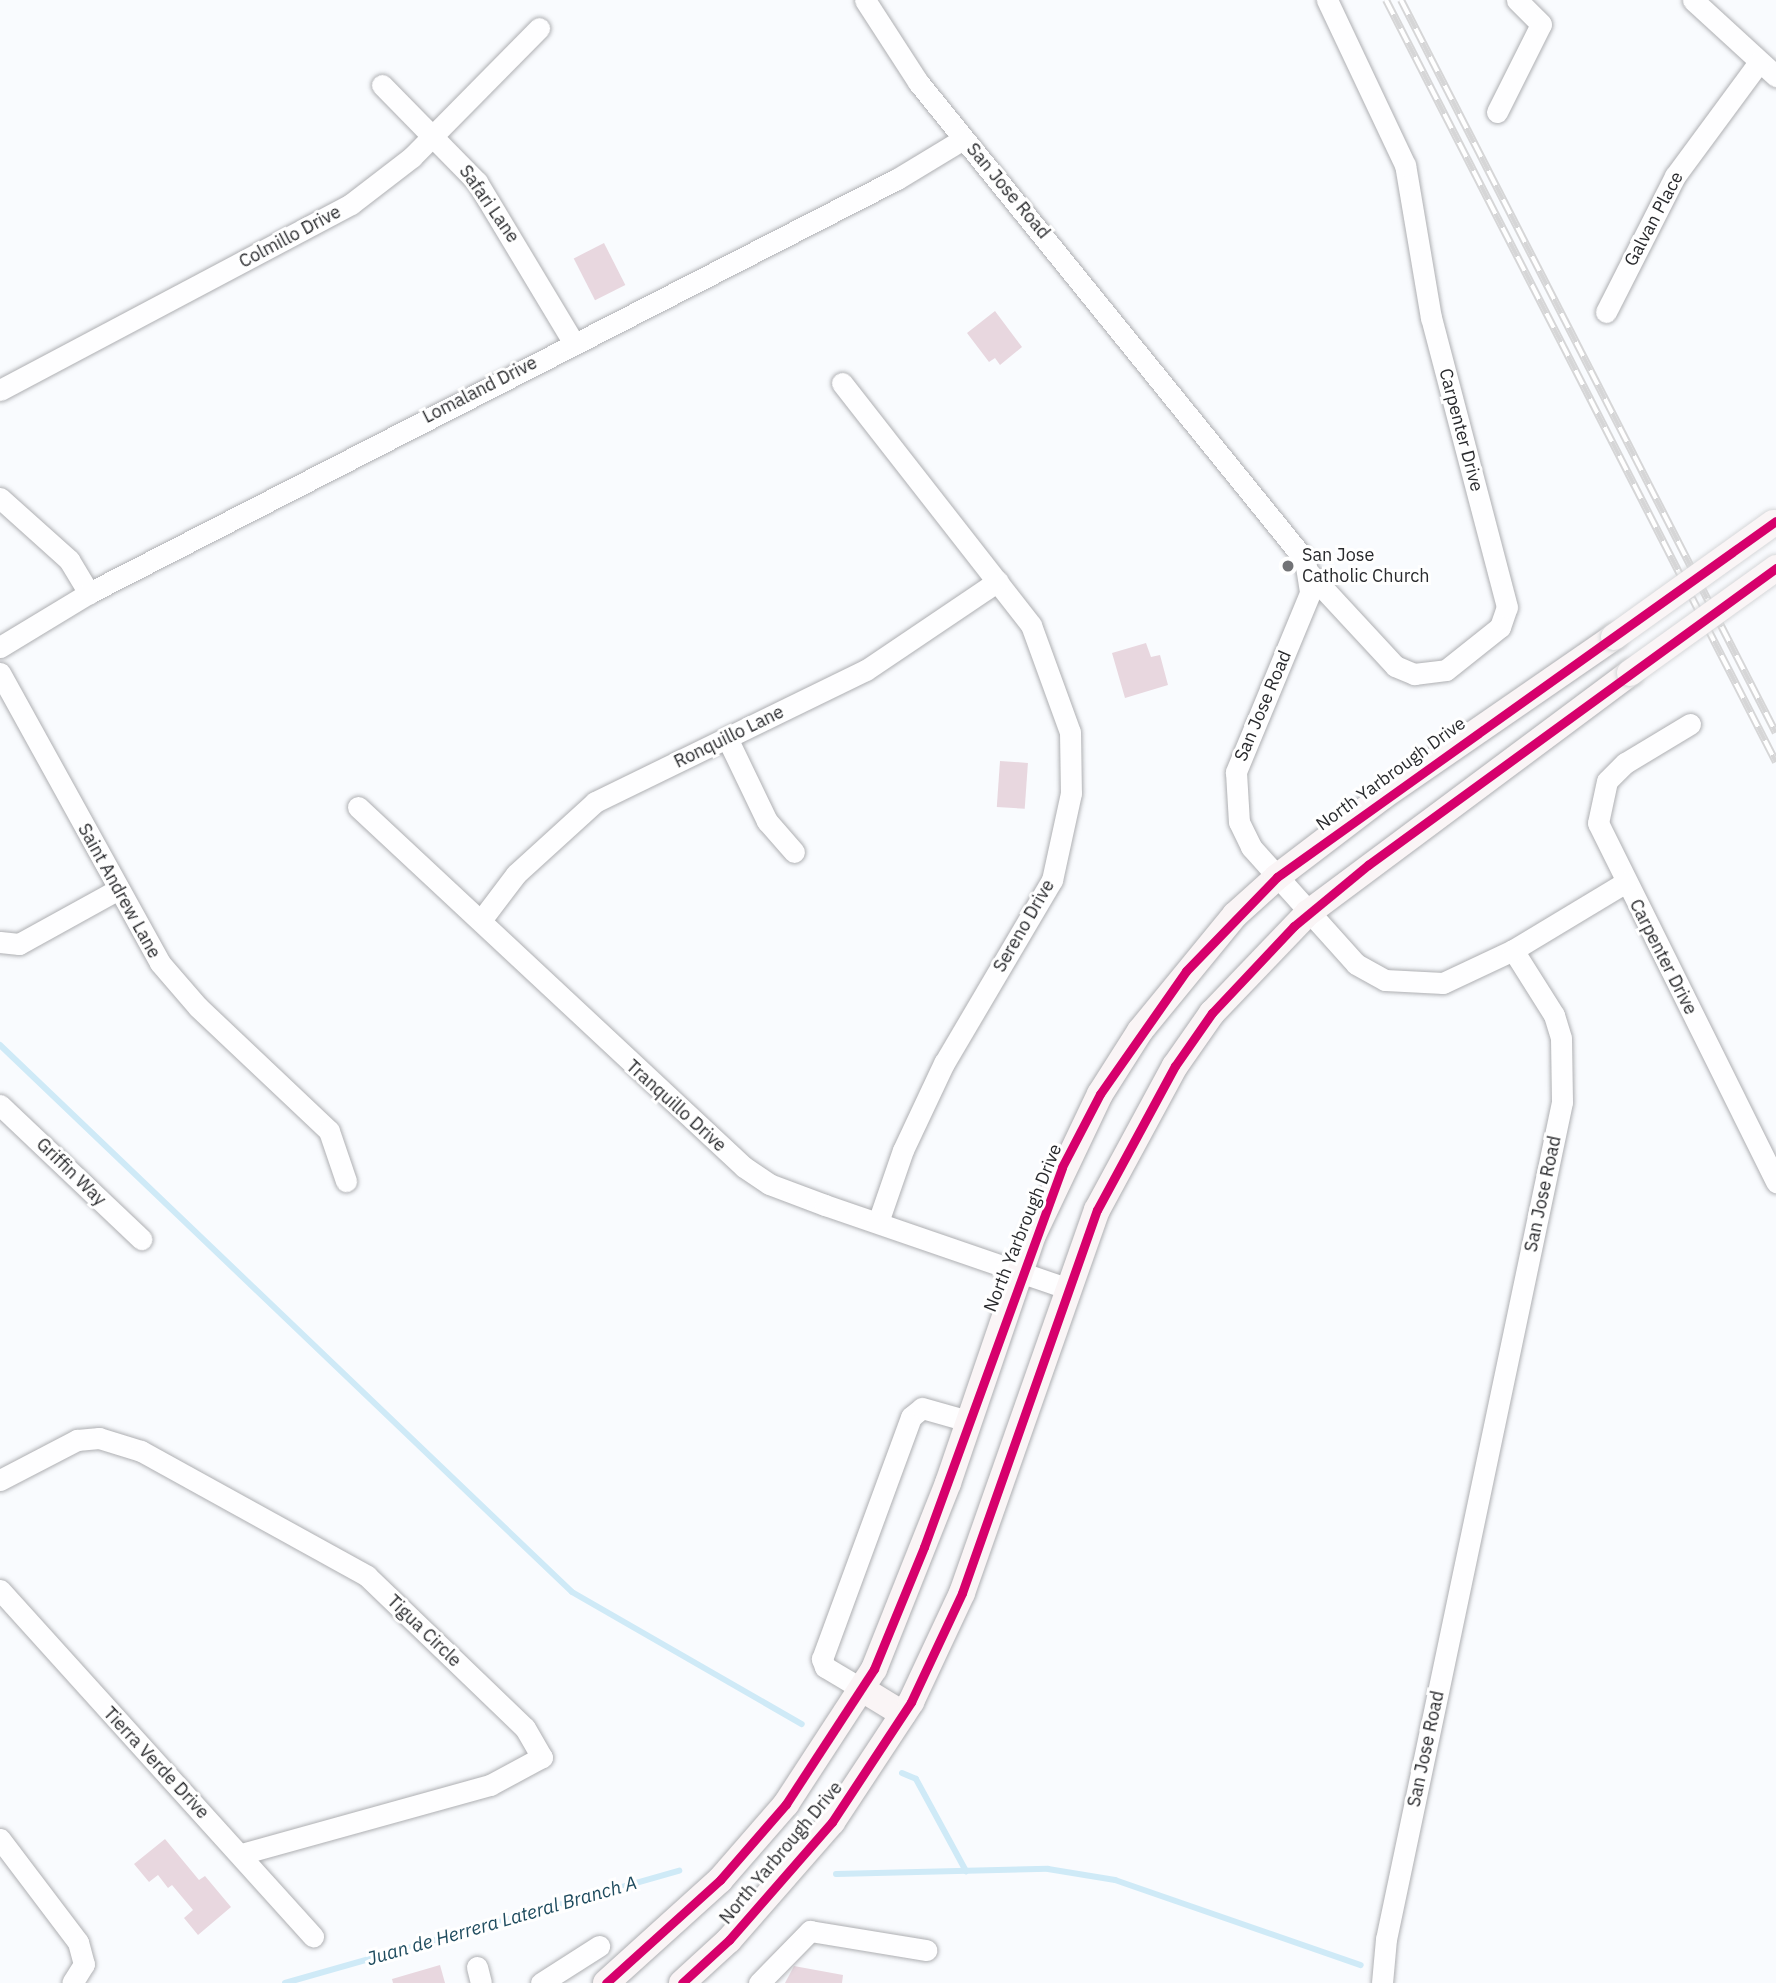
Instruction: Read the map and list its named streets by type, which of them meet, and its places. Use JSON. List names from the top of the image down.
{
  "streets": {
    "main road": ["North Yarbrough Drive"],
    "street": [
      "San Jose Road",
      "Safari Lane",
      "Galvan Place",
      "Colmillo Drive",
      "Lomaland Drive",
      "Carpenter Drive",
      "Ronquillo Lane",
      "Saint Andrew Lane",
      "Sereno Drive",
      "Tranquillo Drive",
      "Griffin Way",
      "Tigua Circle",
      "Tierra Verde Drive"
    ]
  },
  "crossings": [
    ["San Jose Road", "Lomaland Drive"],
    ["San Jose Road", "Carpenter Drive"],
    ["San Jose Road", "North Yarbrough Drive"],
    ["Safari Lane", "Colmillo Drive"],
    ["Safari Lane", "Lomaland Drive"],
    ["Ronquillo Lane", "Sereno Drive"],
    ["Ronquillo Lane", "Tranquillo Drive"],
    ["North Yarbrough Drive", "Tranquillo Drive"],
    ["Sereno Drive", "Tranquillo Drive"],
    ["Tigua Circle", "Tierra Verde Drive"]
  ],
  "water": ["Juan de Herrera Lateral Branch A"],
  "places": ["San Jose Catholic Church"]
}
